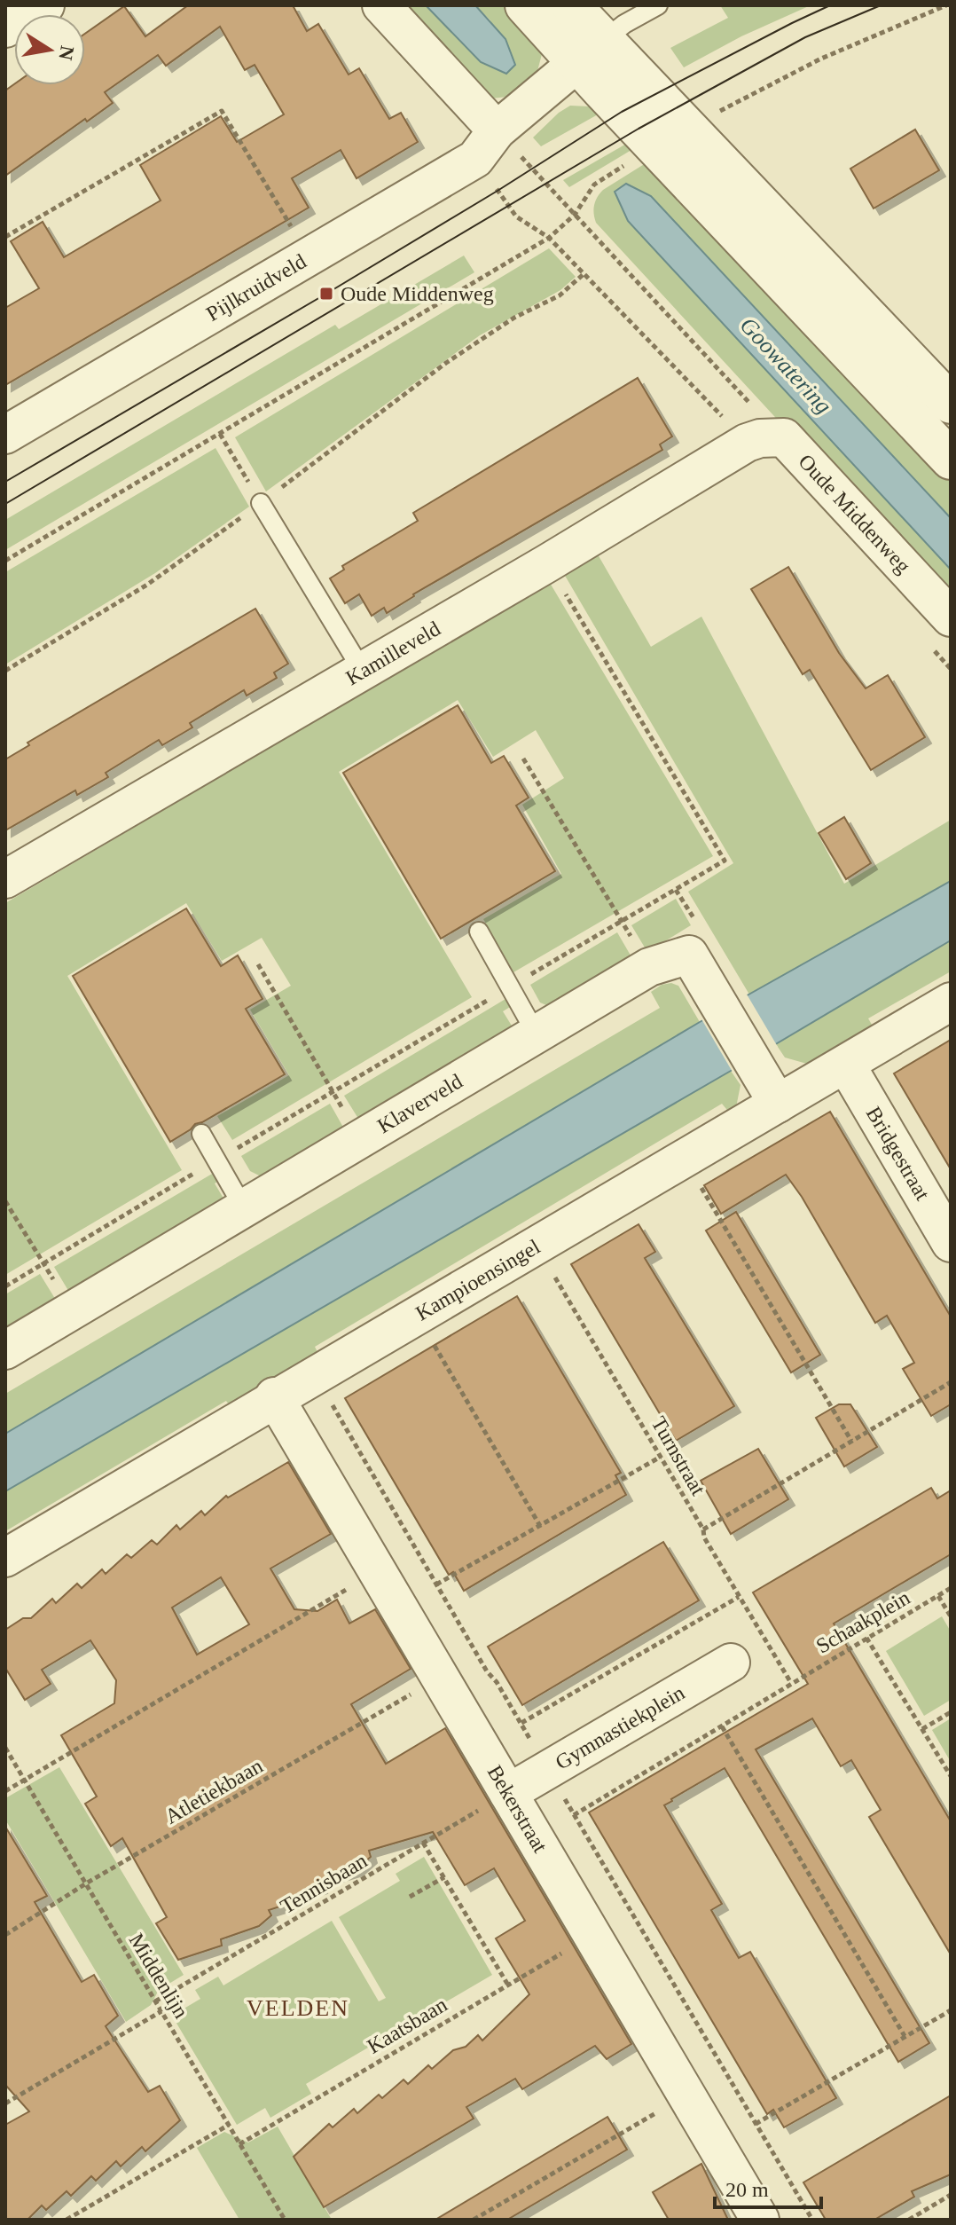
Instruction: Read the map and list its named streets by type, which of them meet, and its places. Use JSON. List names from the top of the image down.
{
  "streets": {
    "street": [
      "Pijlkruidveld",
      "Oude Middenweg",
      "Kamilleveld",
      "Klaverveld",
      "Bridgestraat",
      "Kampioensingel",
      "Gymnastiekplein",
      "Bekerstraat"
    ],
    "path": [
      "Turnstraat",
      "Schaakplein",
      "Atletiekbaan",
      "Tennisbaan",
      "Middenlijn",
      "Kaatsbaan"
    ]
  },
  "crossings": [
    ["Pijlkruidveld", "Oude Middenweg"],
    ["Oude Middenweg", "Kamilleveld"],
    ["Klaverveld", "Kampioensingel"],
    ["Bridgestraat", "Kampioensingel"],
    ["Kampioensingel", "Turnstraat"],
    ["Kampioensingel", "Bekerstraat"],
    ["Turnstraat", "Schaakplein"],
    ["Gymnastiekplein", "Bekerstraat"],
    ["Gymnastiekplein", "Tennisbaan"],
    ["Atletiekbaan", "Bekerstraat"],
    ["Atletiekbaan", "Middenlijn"],
    ["Bekerstraat", "Tennisbaan"],
    ["Bekerstraat", "Kaatsbaan"],
    ["Tennisbaan", "Middenlijn"],
    ["Middenlijn", "Kaatsbaan"]
  ],
  "districts": ["VELDEN"],
  "water": ["Goowatering"],
  "places": {
    "transit": ["Oude Middenweg"]
  },
  "scale_bar": "20 m",
  "north": "right"
}
